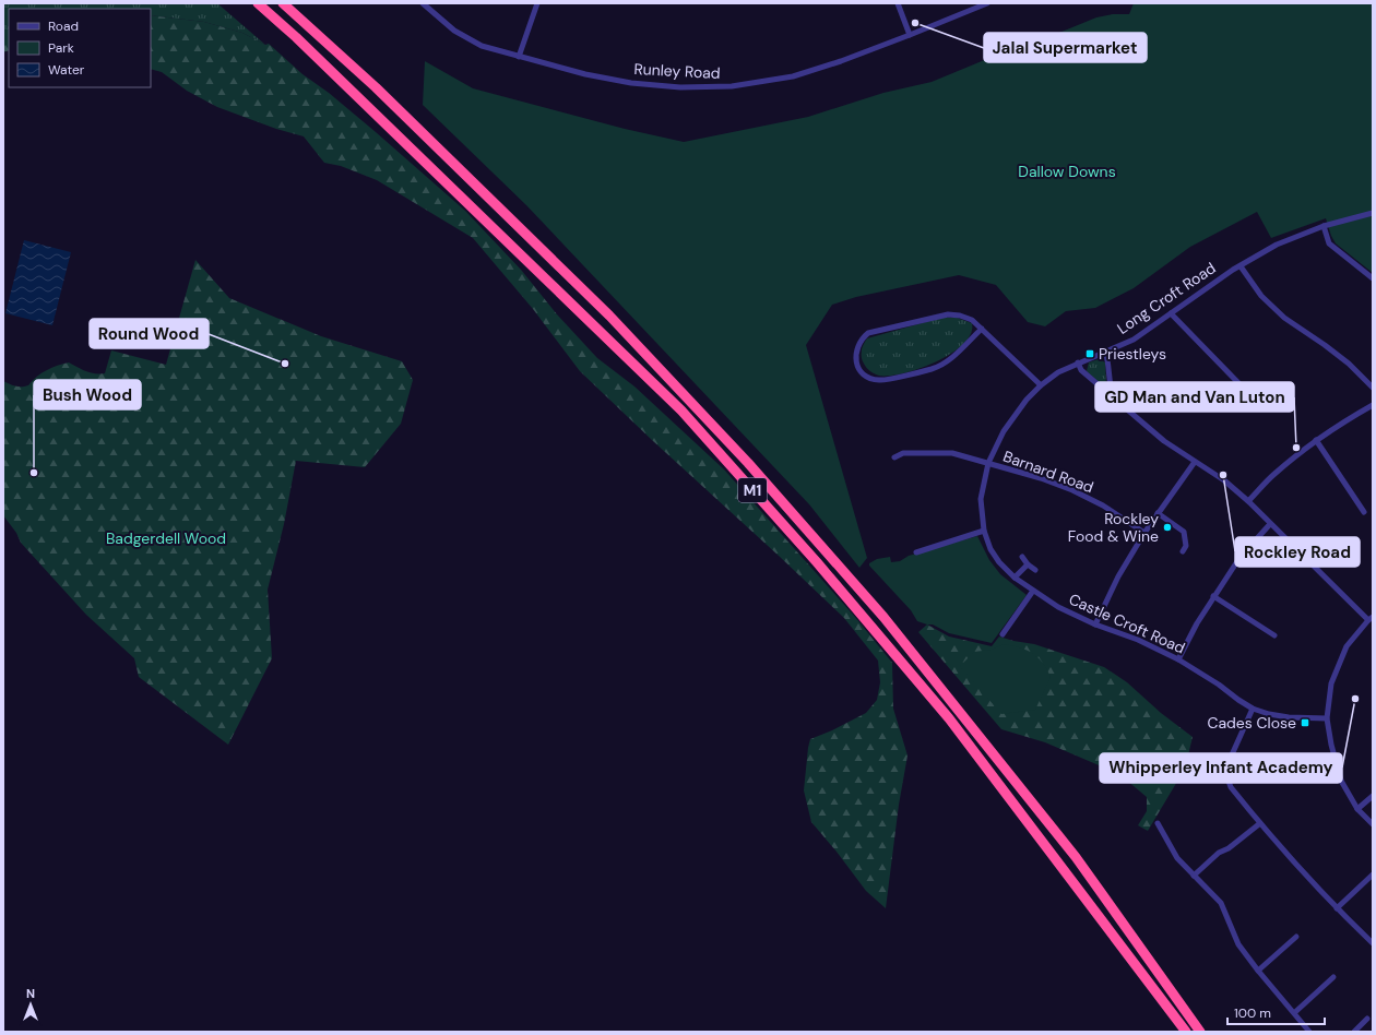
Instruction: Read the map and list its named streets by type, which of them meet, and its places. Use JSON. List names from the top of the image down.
{
  "streets": {
    "highway": ["M1"],
    "street": [
      "Runley Road",
      "Long Croft Road",
      "Barnard Road",
      "Castle Croft Road"
    ]
  },
  "crossings": [
    ["Long Croft Road", "Barnard Road"],
    ["Long Croft Road", "Castle Croft Road"],
    ["Barnard Road", "Castle Croft Road"]
  ],
  "parks": ["Dallow Downs", "Badgerdell Wood"],
  "places": {
    "other": [
      "Jalal Supermarket",
      "Round Wood",
      "GD Man and Van Luton",
      "Bush Wood",
      "Rockley Road",
      "Rockley Food & Wine",
      "Whipperley Infant Academy"
    ],
    "transit": ["Priestleys", "Cades Close"]
  },
  "legend": ["Road", "Park", "Water"],
  "scale_bar": "100 m",
  "north": "top"
}
